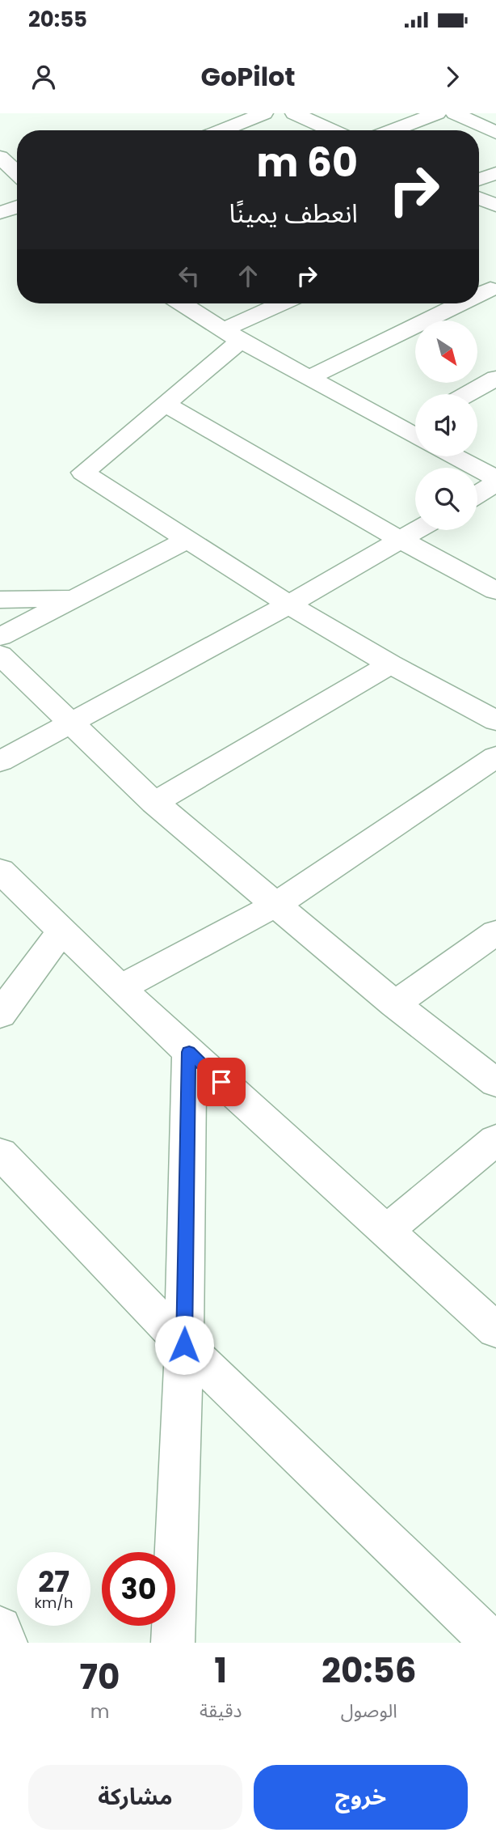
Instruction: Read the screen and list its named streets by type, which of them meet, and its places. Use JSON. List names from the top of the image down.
{
  "north": "bottom right",
  "page": {
    "status": "20:55",
    "header": "GoPilot",
    "turn": ["60 m", "انعطف يمينًا"],
    "speed": "27 km/h",
    "limit": "30",
    "eta": [
      "20:56",
      "الوصول",
      "1",
      "دقيقة",
      "70",
      "m"
    ],
    "buttons": ["خروج", "مشاركة"]
  }
}
